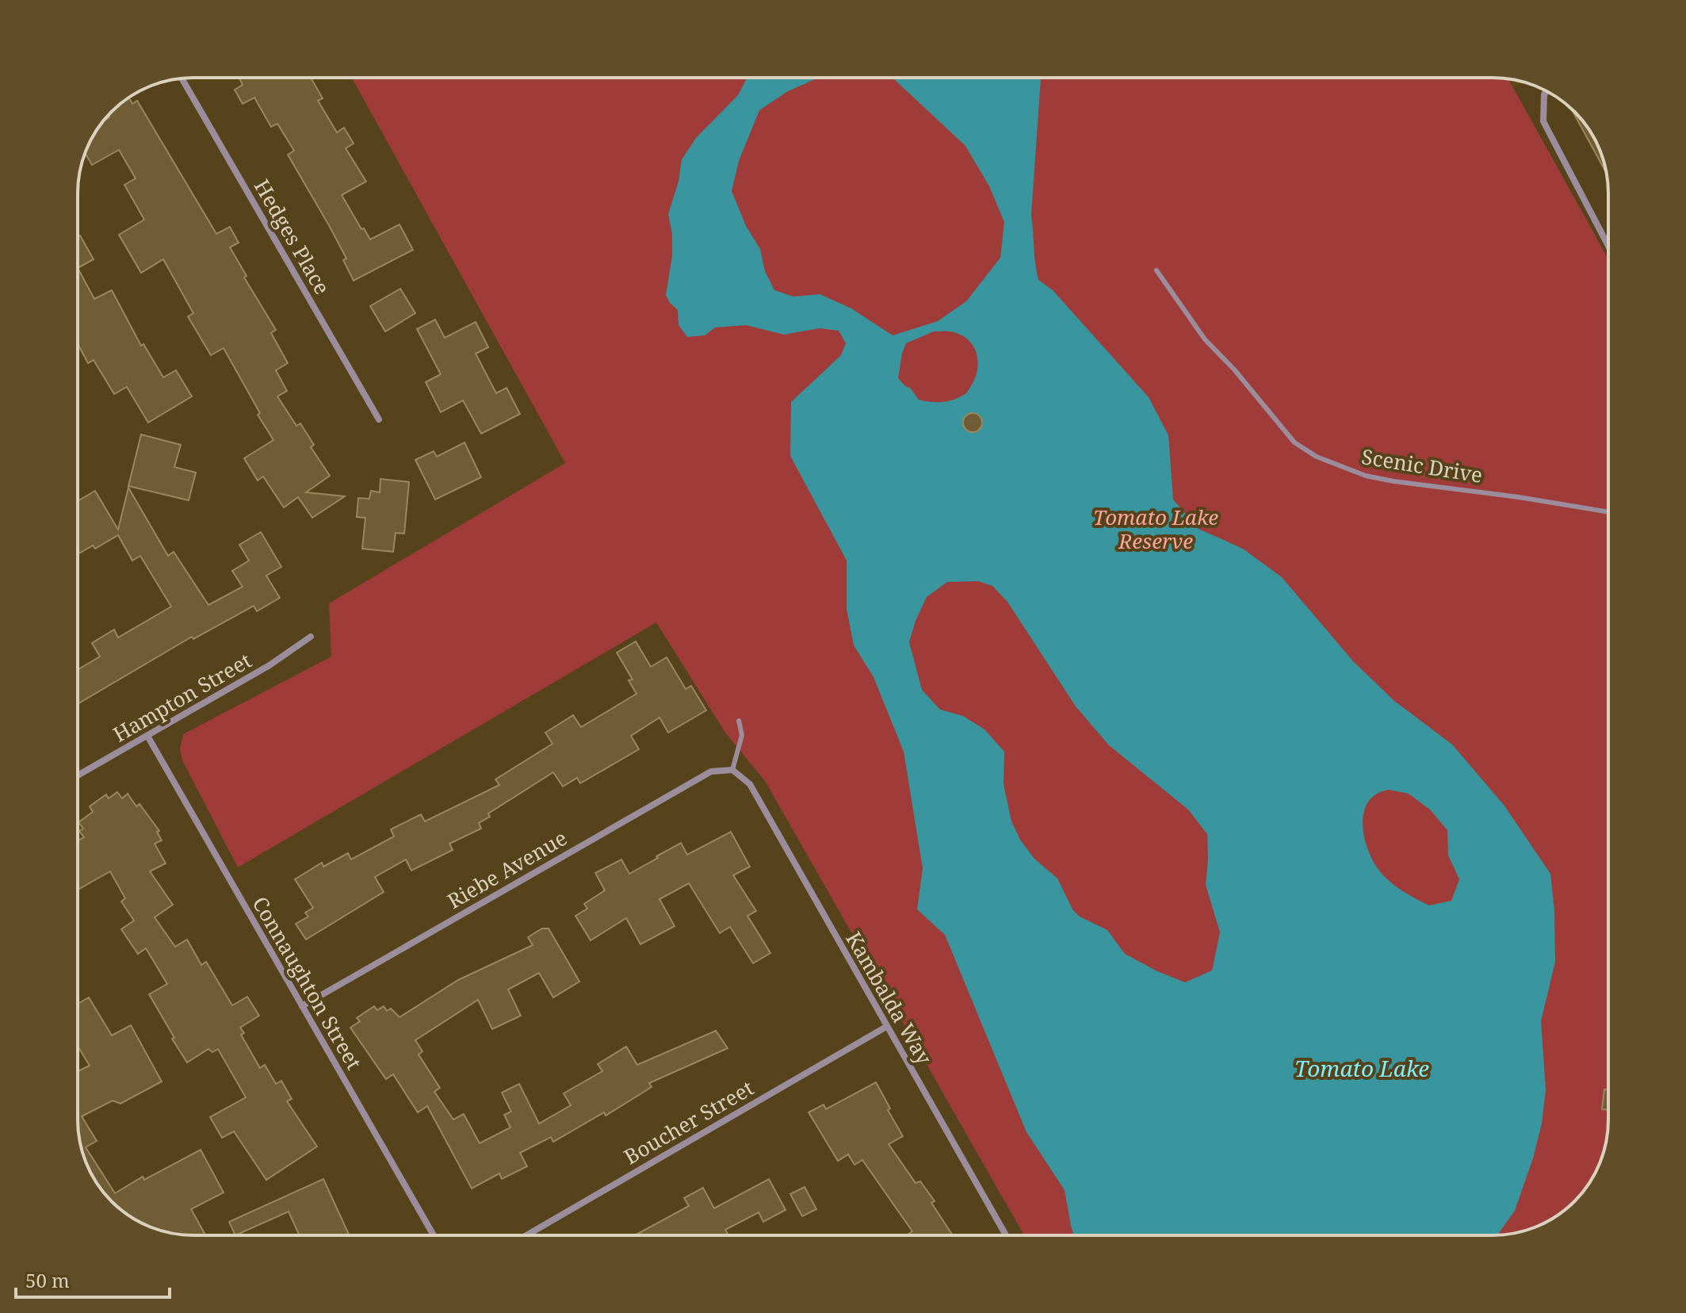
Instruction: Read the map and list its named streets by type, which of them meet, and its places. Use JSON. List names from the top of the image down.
{
  "streets": {
    "street": [
      "Hedges Place",
      "Hampton Street",
      "Riebe Avenue",
      "Connaughton Street",
      "Kambalda Way",
      "Boucher Street"
    ],
    "lane": ["Scenic Drive"]
  },
  "crossings": [
    ["Hampton Street", "Connaughton Street"],
    ["Riebe Avenue", "Connaughton Street"],
    ["Riebe Avenue", "Kambalda Way"],
    ["Kambalda Way", "Boucher Street"]
  ],
  "water": ["Tomato Lake"],
  "parks": ["Tomato Lake Reserve"],
  "scale_bar": "50 m"
}
